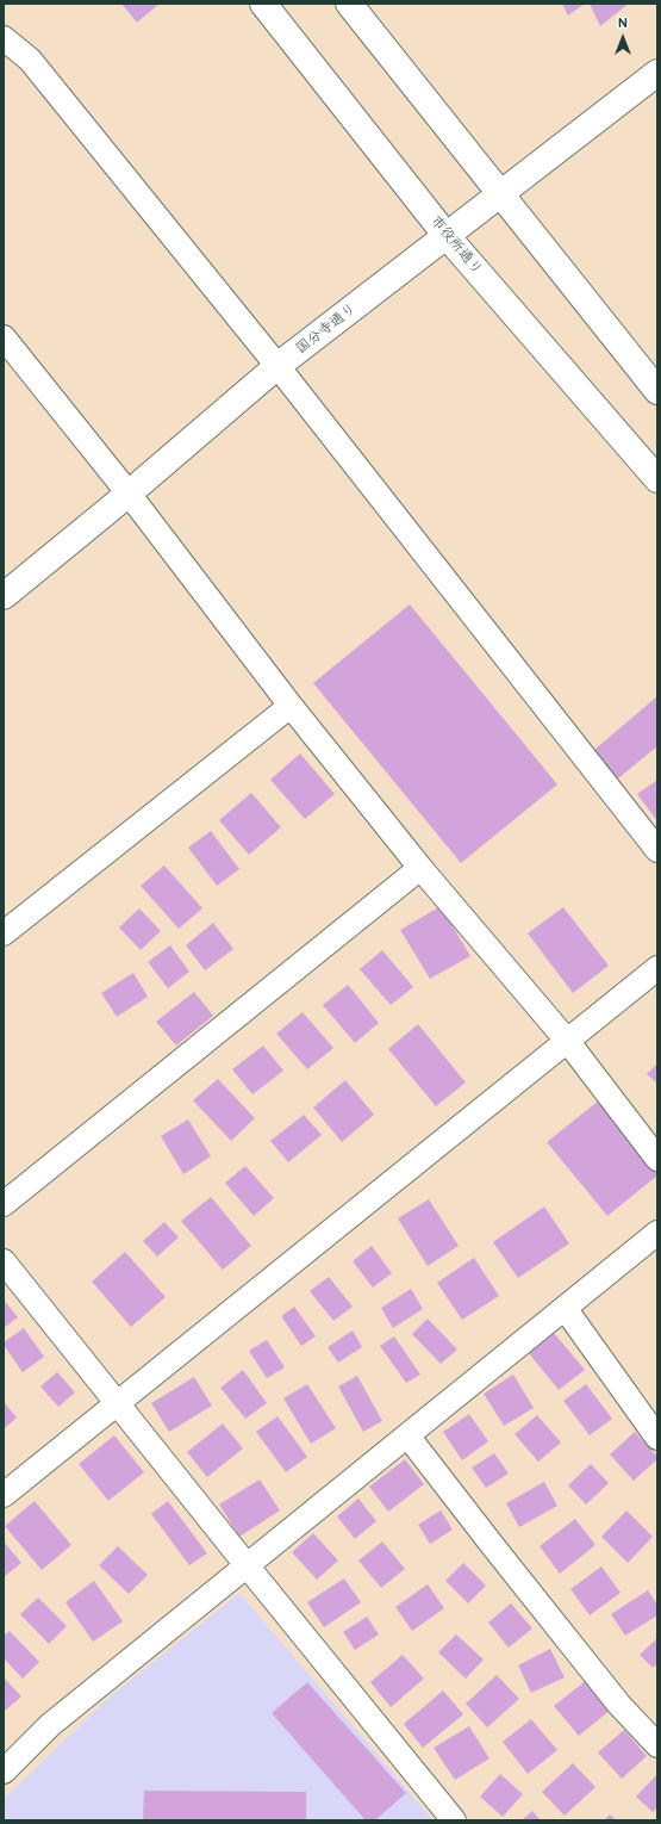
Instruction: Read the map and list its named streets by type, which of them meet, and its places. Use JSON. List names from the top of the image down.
{
  "streets": {
    "street": ["市役所通り", "国分寺通り"]
  },
  "crossings": [
    ["市役所通り", "国分寺通り"]
  ],
  "north": "top"
}
